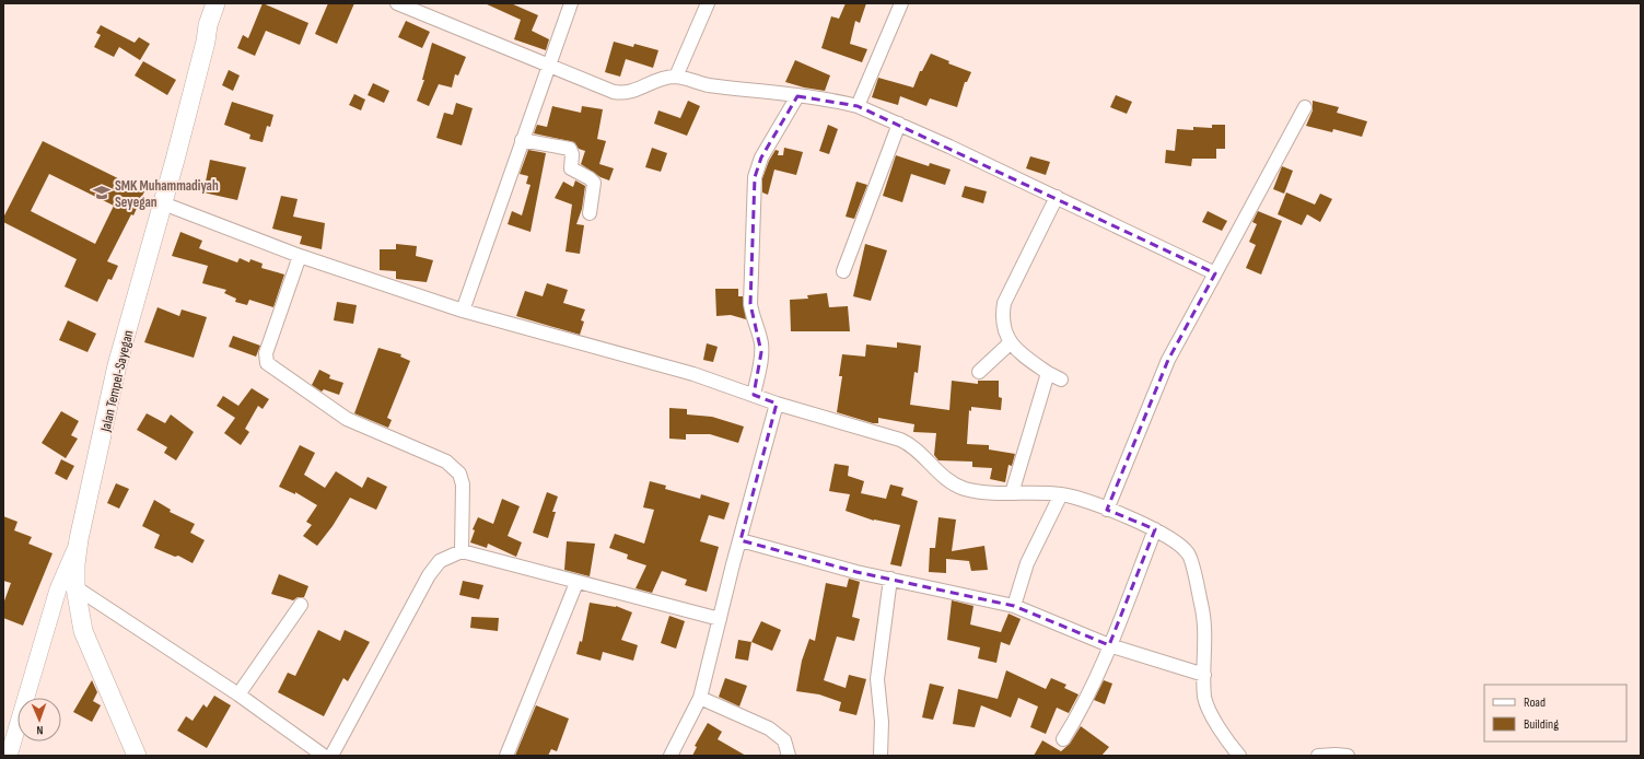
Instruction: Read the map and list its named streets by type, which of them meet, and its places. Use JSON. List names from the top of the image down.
{
  "streets": {
    "main road": ["Jalan Tempel-Sayegan"]
  },
  "places": {
    "school or university": ["SMK Muhammadiyah Seyegan"]
  },
  "legend": ["Road", "Building"],
  "north": "bottom"
}
